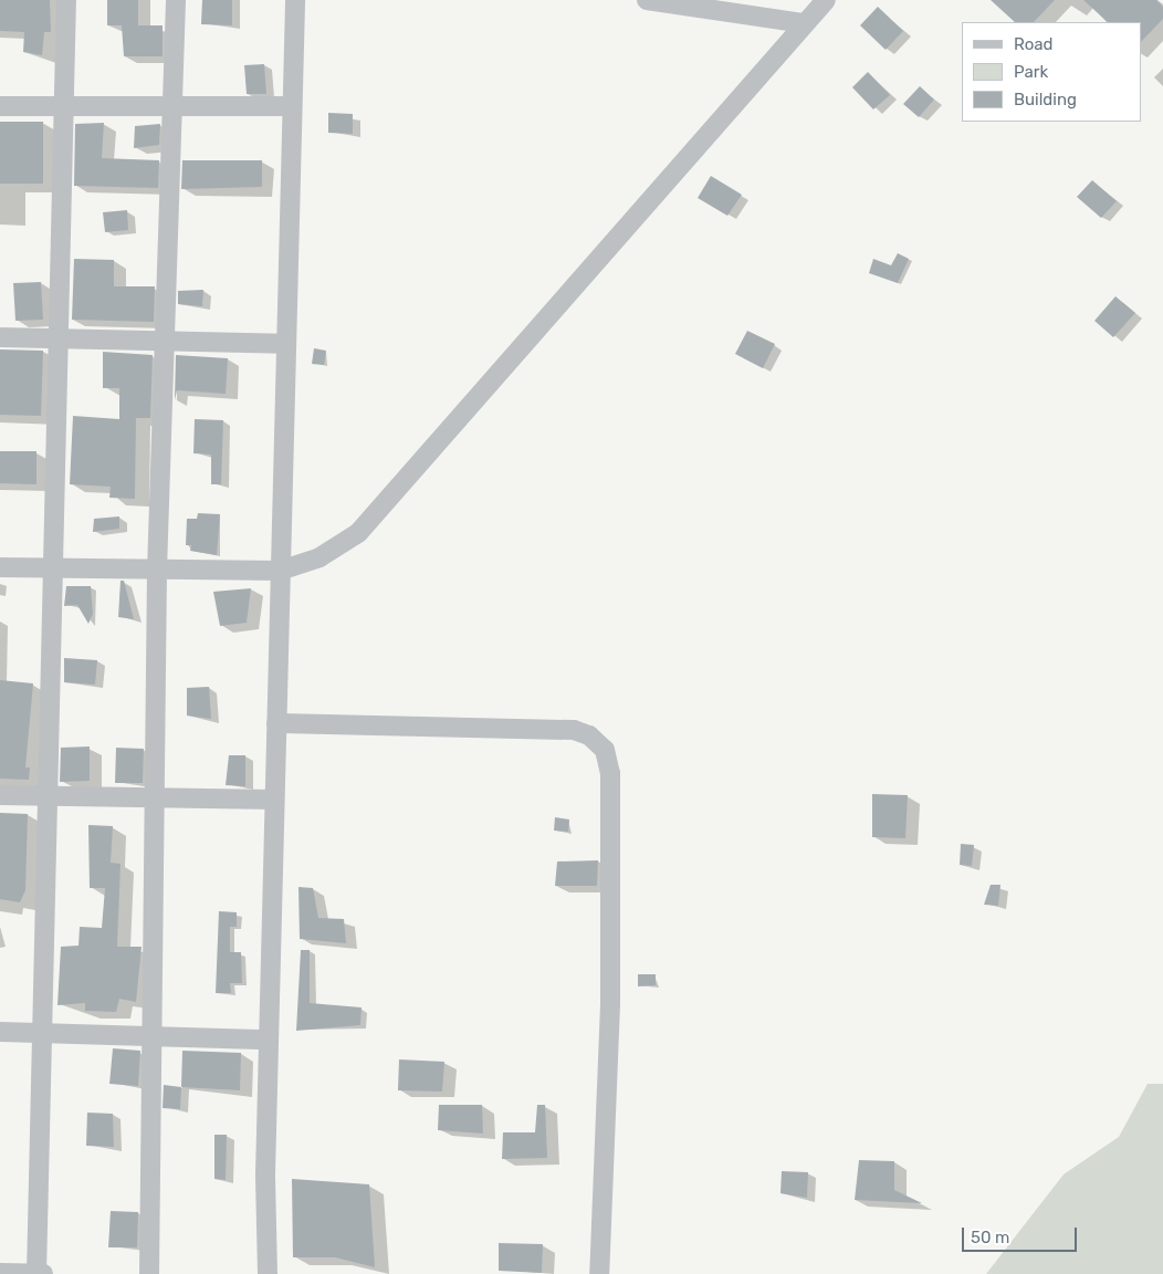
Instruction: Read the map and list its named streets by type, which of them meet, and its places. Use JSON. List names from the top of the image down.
{
  "legend": ["Road", "Park", "Building"],
  "scale_bar": "50 m"
}
